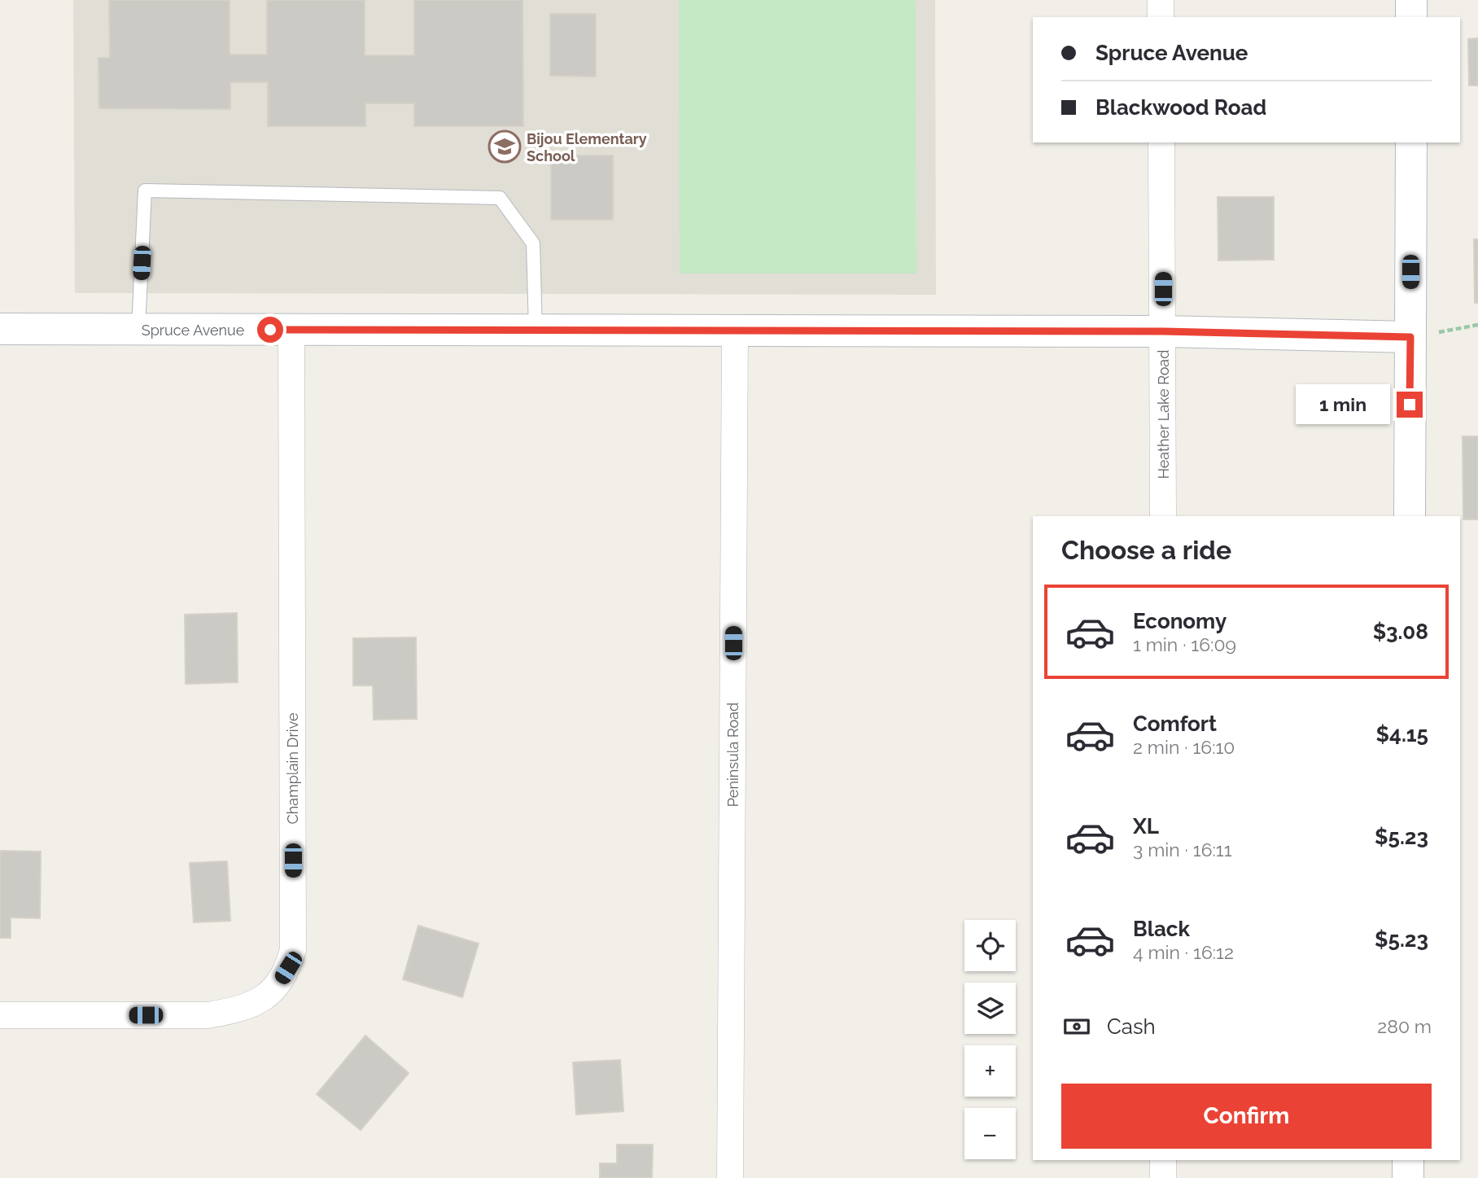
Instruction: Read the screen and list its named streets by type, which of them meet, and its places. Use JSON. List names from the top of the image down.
{
  "streets": {
    "street": [
      "Spruce Avenue",
      "Heather Lake Road",
      "Peninsula Road",
      "Champlain Drive"
    ]
  },
  "crossings": [
    ["Spruce Avenue", "Heather Lake Road"],
    ["Spruce Avenue", "Peninsula Road"],
    ["Spruce Avenue", "Champlain Drive"]
  ],
  "places": {
    "school or university": ["Bijou Elementary School"]
  },
  "page": {
    "banner": ["Spruce Avenue", "Blackwood Road"],
    "bubble": "1 min",
    "heading": "Choose a ride",
    "list": [
      {
        "name": "Economy",
        "note": "1 min · 16:09",
        "value": "$3.08"
      },
      {
        "name": "Comfort",
        "note": "2 min · 16:10",
        "value": "$4.15"
      },
      {
        "name": "XL",
        "note": "3 min · 16:11",
        "value": "$5.23"
      },
      {
        "name": "Black",
        "note": "4 min · 16:12",
        "value": "$5.23"
      }
    ],
    "map_buttons": ["+", "−"],
    "pay": ["Cash", "280 m"],
    "buttons": "Confirm"
  }
}
